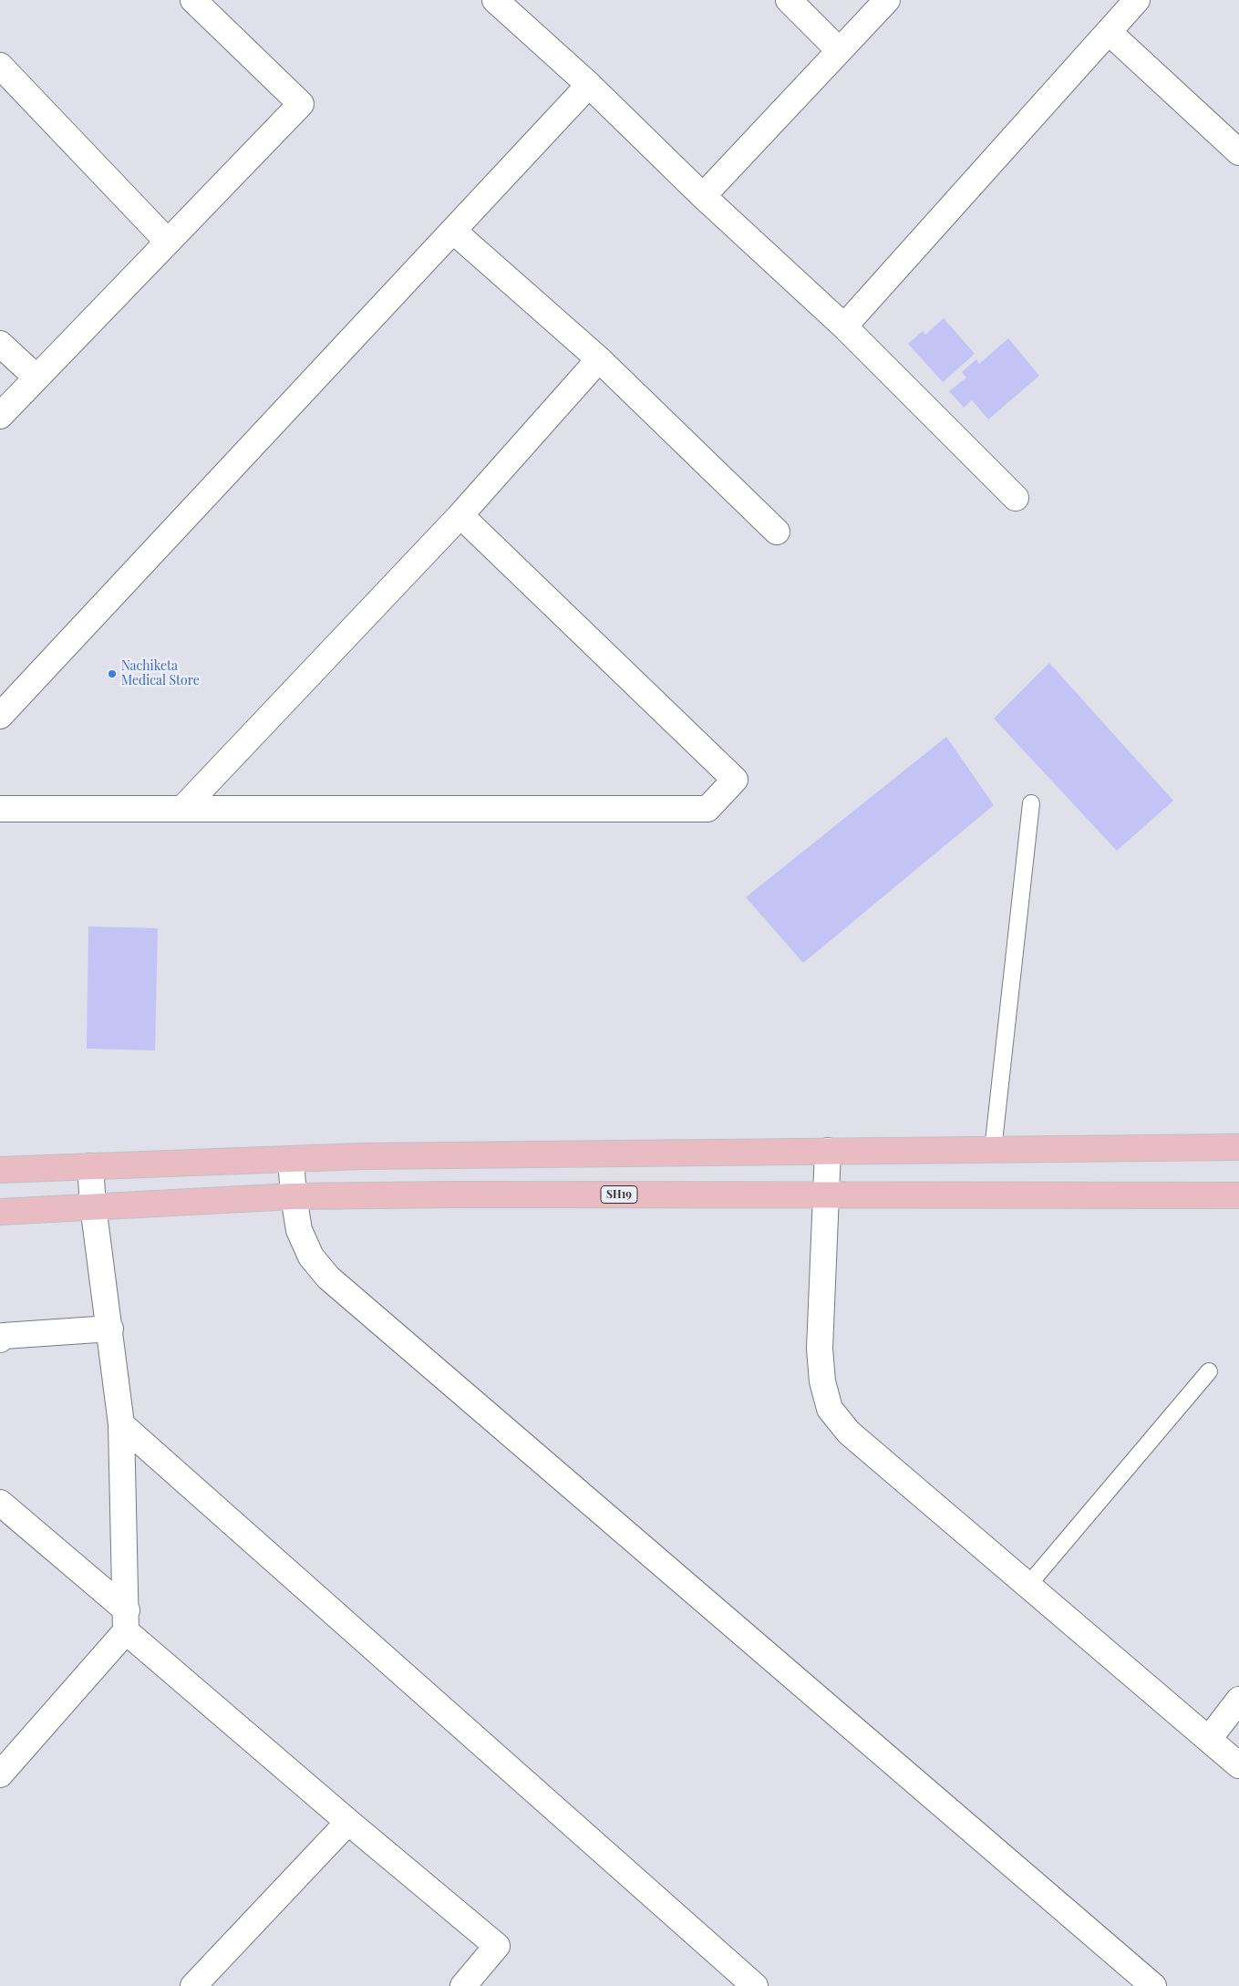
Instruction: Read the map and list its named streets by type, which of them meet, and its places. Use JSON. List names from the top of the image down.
{
  "streets": {
    "main road": ["SH19"]
  },
  "places": ["Nachiketa Medical Store"]
}
